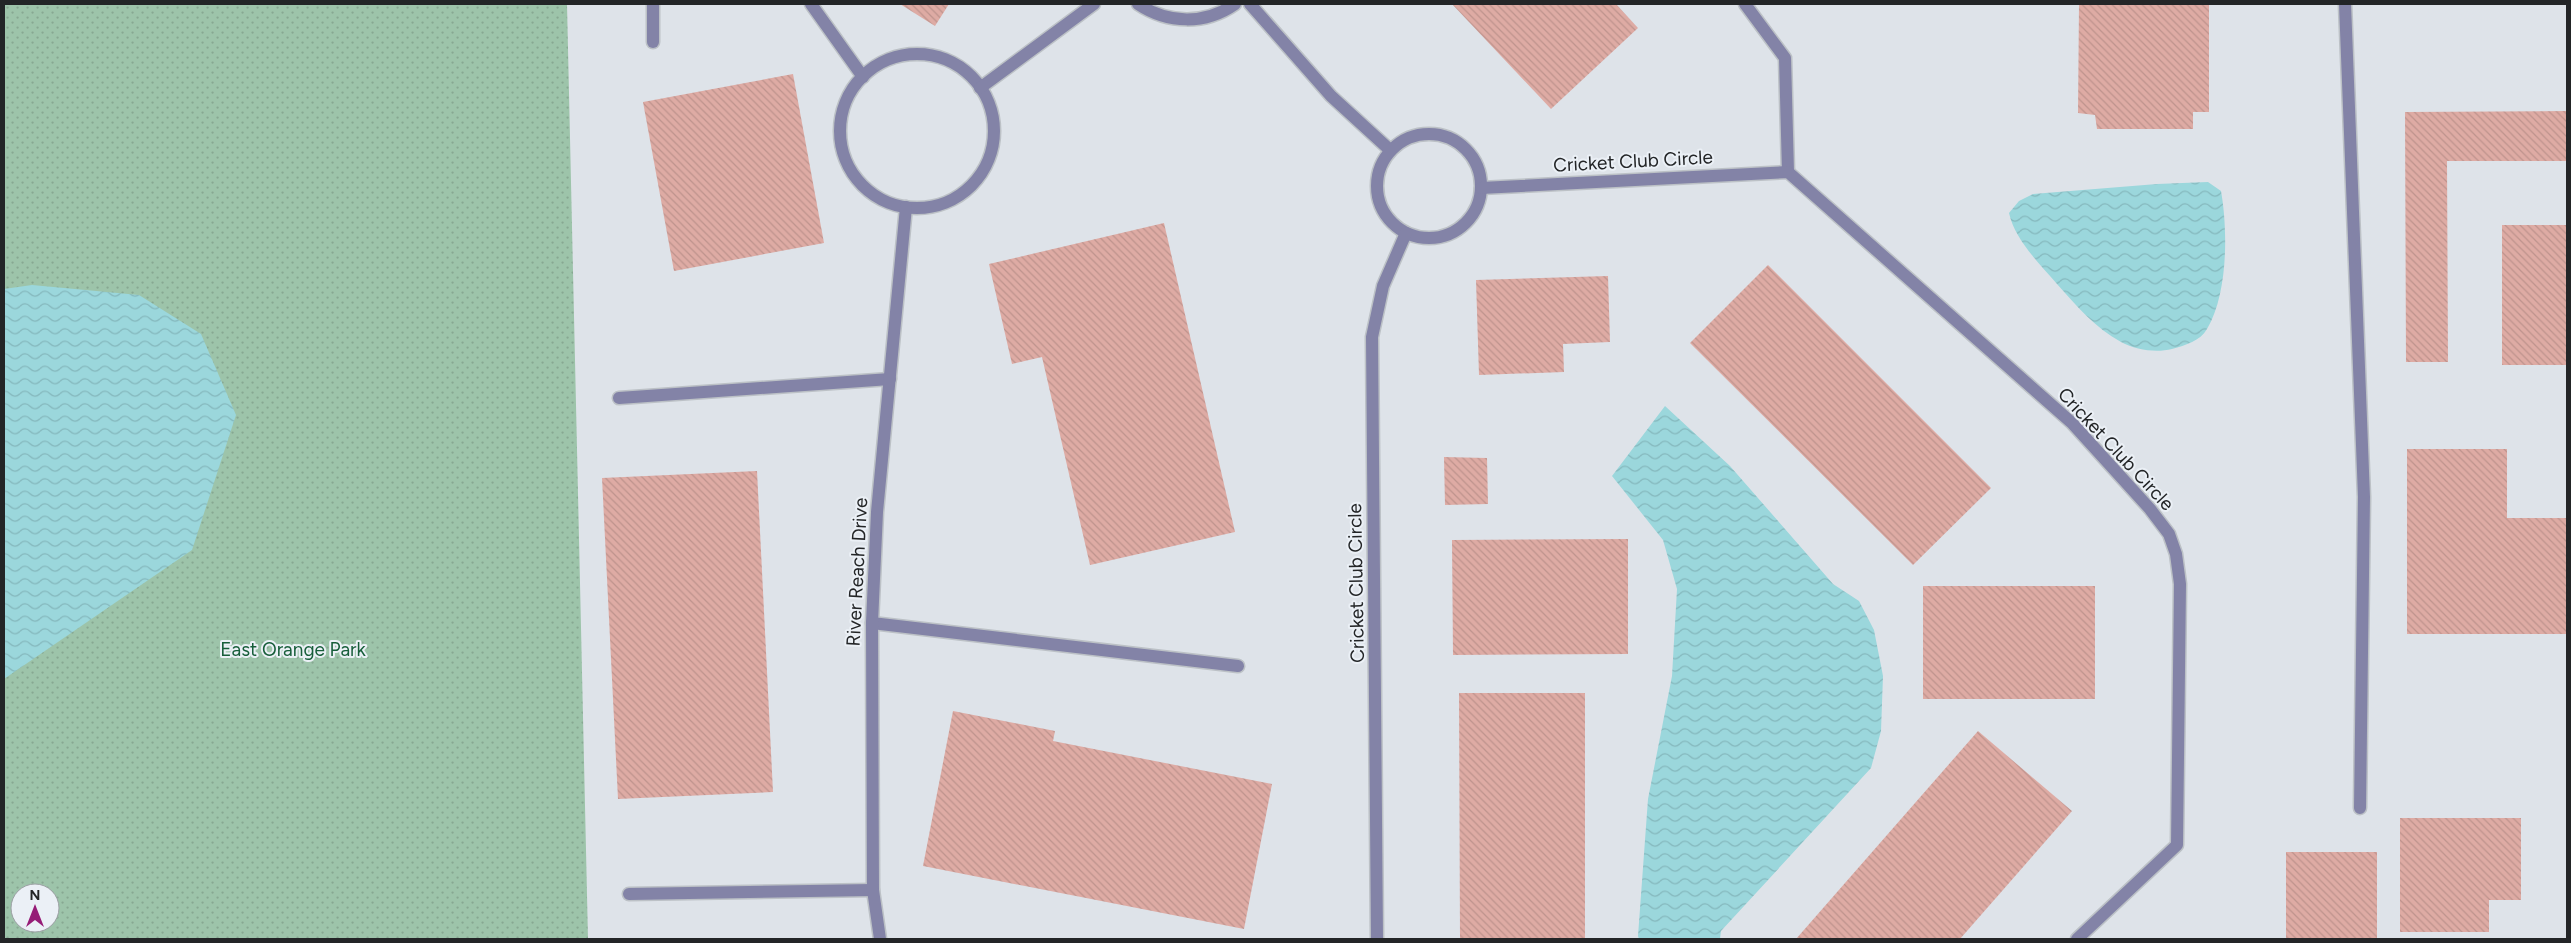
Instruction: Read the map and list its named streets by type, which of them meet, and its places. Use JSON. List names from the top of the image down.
{
  "streets": {
    "lane": ["Cricket Club Circle", "River Reach Drive"]
  },
  "parks": ["East Orange Park"],
  "north": "top"
}
